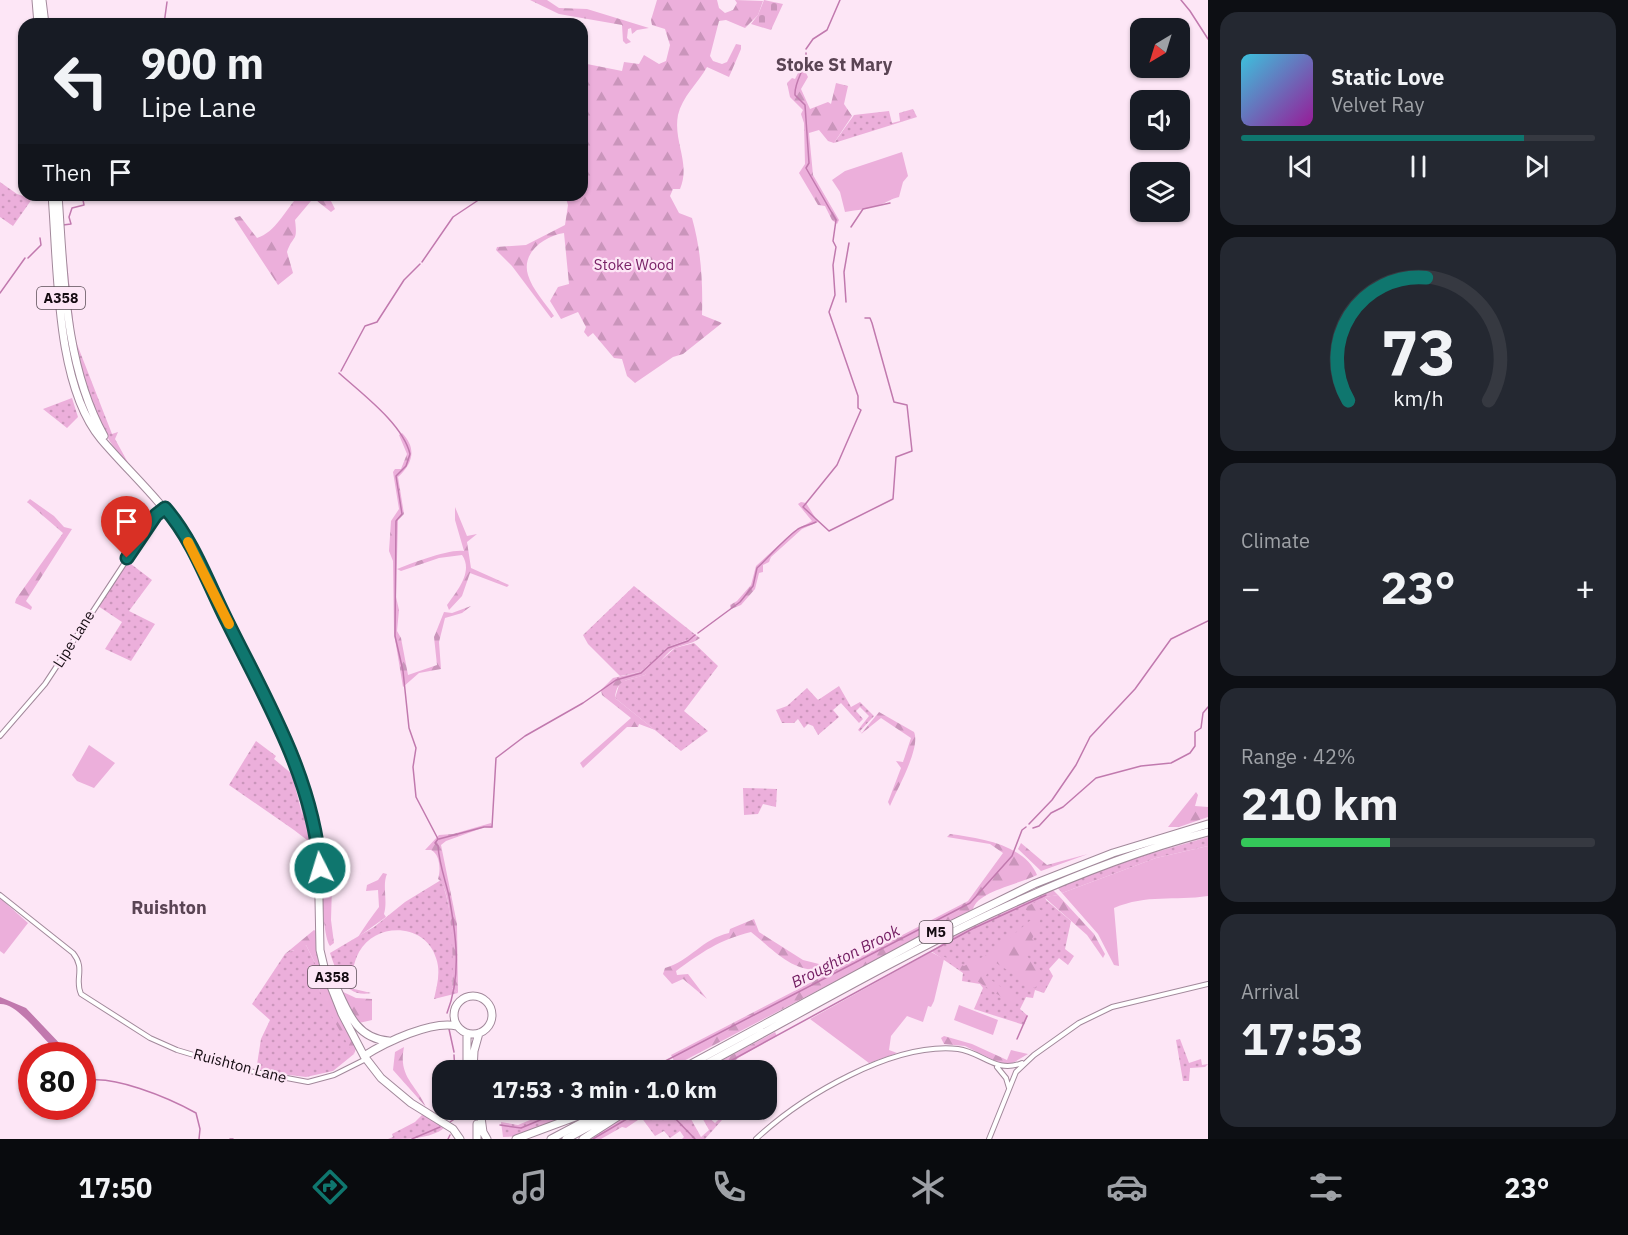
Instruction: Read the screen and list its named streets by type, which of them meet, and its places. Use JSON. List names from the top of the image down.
{
  "streets": {
    "highway": ["A358", "M5"],
    "street": ["Lipe Lane", "Ruishton Lane"]
  },
  "crossings": [
    ["A358", "Lipe Lane"],
    ["A358", "Ruishton Lane"]
  ],
  "districts": ["Stoke St Mary", "Ruishton"],
  "water": ["Broughton Brook"],
  "parks": ["Stoke Wood"],
  "north": "bottom left",
  "page": {
    "turn": ["900 m", "Lipe Lane"],
    "song": ["Static Love", "Velvet Ray"],
    "then": "Then",
    "tile": [
      "Climate",
      ["Range · 42%", "210 km"],
      ["Arrival", "17:53"]
    ],
    "heat": ["−", "23°", "+"],
    "limit": "80",
    "trip": "17:53 · 3 min · 1.0 km",
    "tabs": ["17:50", "23°"],
    "gauge": ["73", "km/h"]
  }
}
